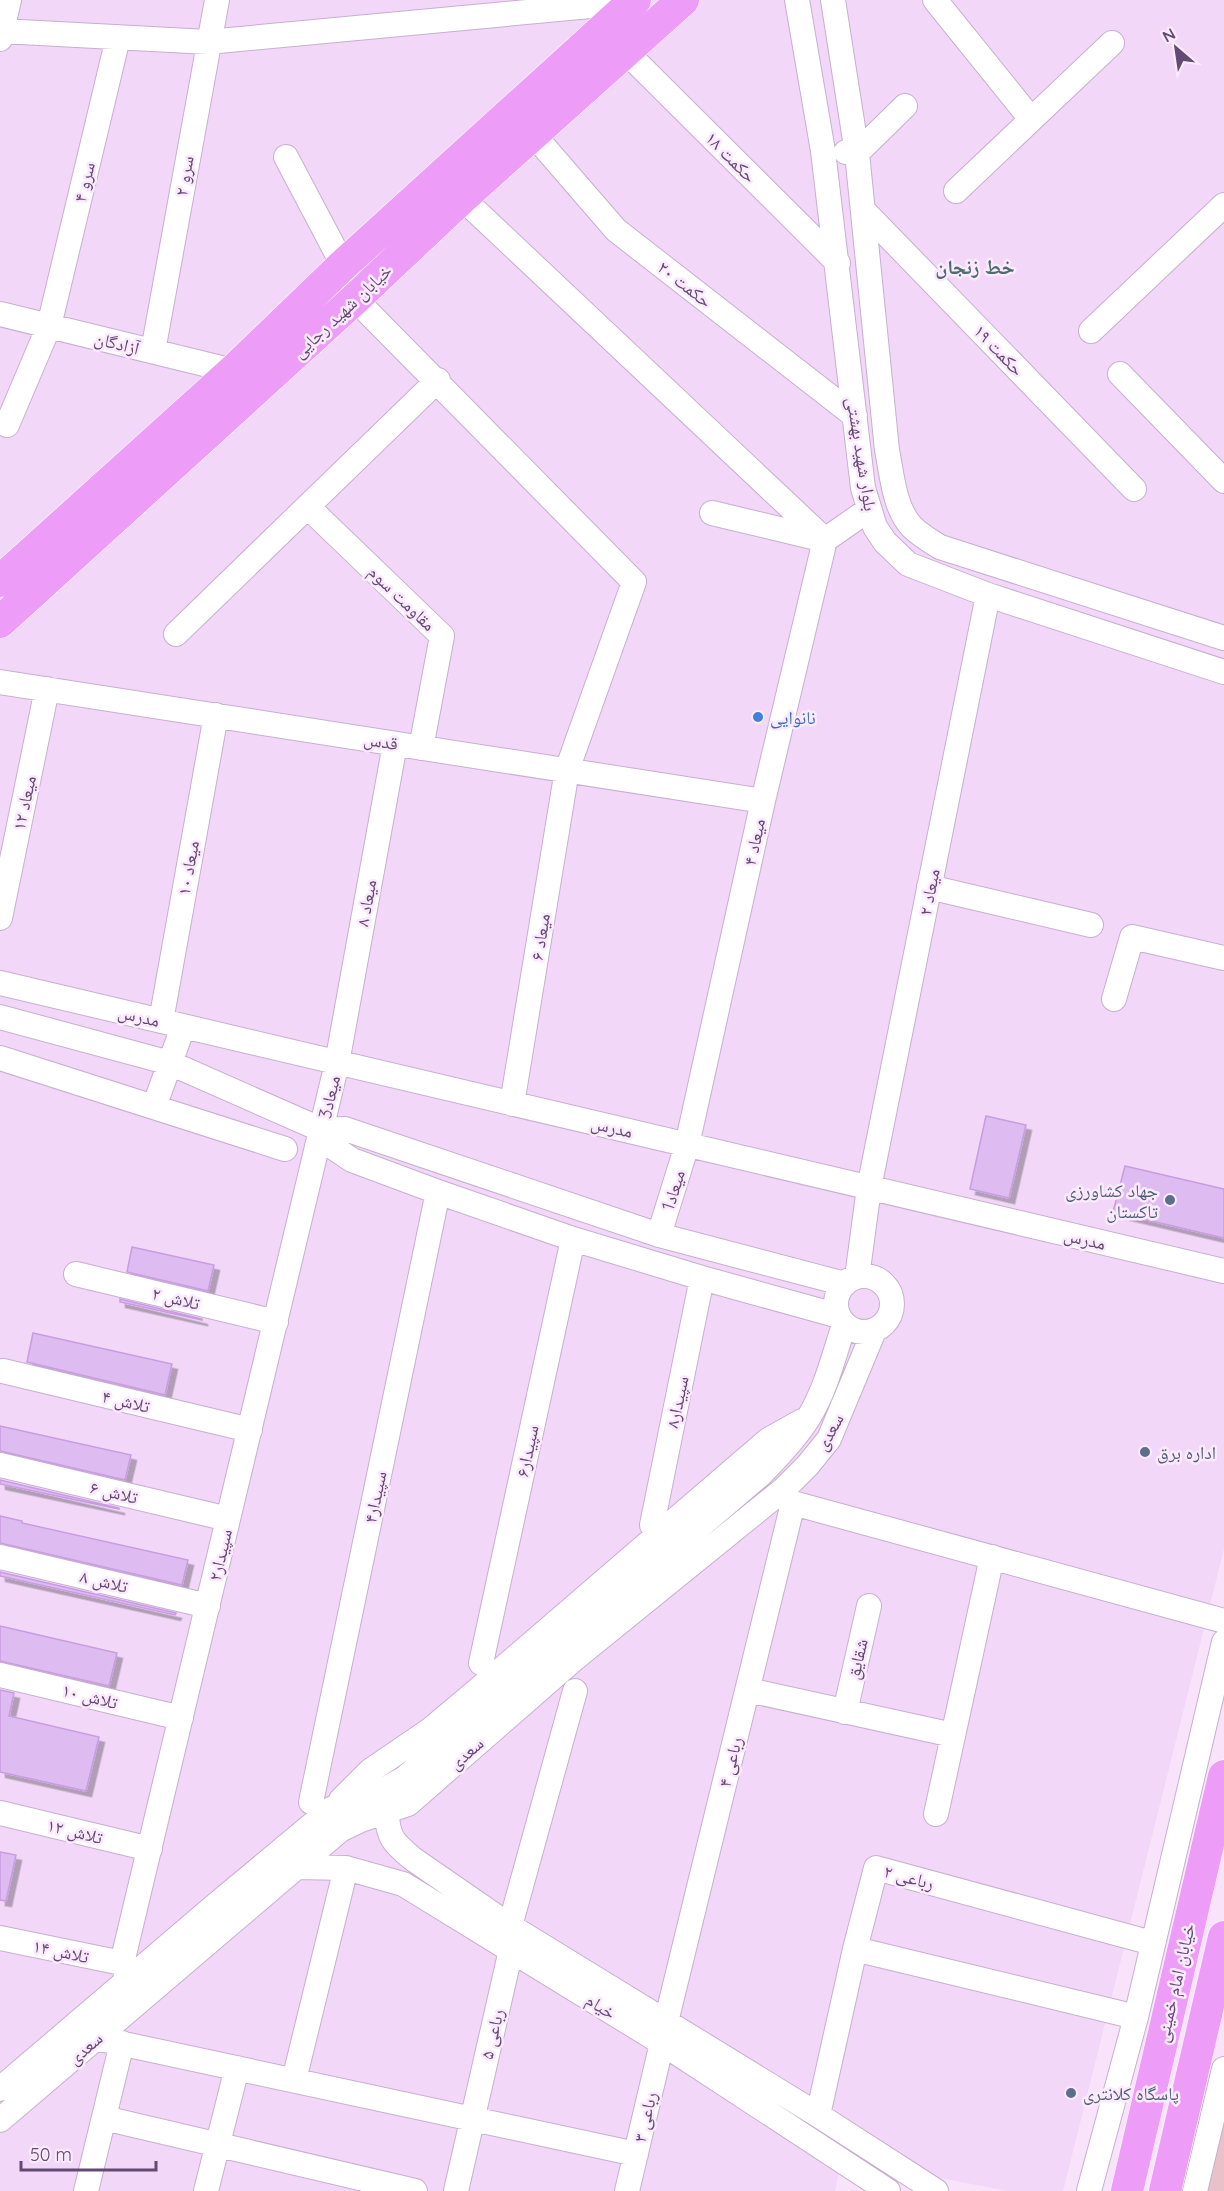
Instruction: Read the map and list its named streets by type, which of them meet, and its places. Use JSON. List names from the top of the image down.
{
  "streets": {
    "main road": ["خیابان شهید رجایی", "خیابان امام خمینی"],
    "street": [
      "حکمت ۱۸",
      "سرو ۲",
      "سرو ۴",
      "حکمت ۲۰",
      "آزادگان",
      "حکمت ۱۹",
      "بلوار شهید بهشتی",
      "مقاومت سوم",
      "قدس",
      "میعاد ۱۲",
      "میعاد ۴",
      "میعاد ۱۰",
      "میعاد ۲",
      "میعاد ۸",
      "میعاد ۶",
      "مدرس",
      "میعاد3",
      "میعاد1",
      "تلاش ۲",
      "تلاش ۴",
      "سپیدار۸",
      "سعدی",
      "سپیدار۶",
      "تلاش ۶",
      "سپیدار۴",
      "سپیدار۲",
      "تلاش ۸",
      "شقایق",
      "تلاش ۱۰",
      "رباعی ۴",
      "تلاش ۱۲",
      "رباعی ۲",
      "تلاش ۱۴",
      "خیام",
      "رباعی ۵",
      "رباعی ۳"
    ]
  },
  "crossings": [
    ["حکمت ۱۸", "خیابان شهید رجایی"],
    ["حکمت ۱۸", "بلوار شهید بهشتی"],
    ["سرو ۲", "آزادگان"],
    ["سرو ۴", "آزادگان"],
    ["حکمت ۲۰", "خیابان شهید رجایی"],
    ["حکمت ۲۰", "بلوار شهید بهشتی"],
    ["خیابان شهید رجایی", "آزادگان"],
    ["حکمت ۱۹", "بلوار شهید بهشتی"],
    ["بلوار شهید بهشتی", "میعاد ۲"],
    ["مقاومت سوم", "قدس"],
    ["قدس", "میعاد ۱۲"],
    ["قدس", "میعاد ۴"],
    ["قدس", "میعاد ۱۰"],
    ["قدس", "میعاد ۸"],
    ["قدس", "میعاد ۶"],
    ["میعاد ۴", "مدرس"],
    ["میعاد ۴", "میعاد1"],
    ["میعاد ۱۰", "مدرس"],
    ["میعاد ۲", "مدرس"],
    ["میعاد ۸", "مدرس"],
    ["میعاد ۸", "میعاد3"],
    ["میعاد ۶", "مدرس"],
    ["مدرس", "میعاد3"],
    ["مدرس", "میعاد1"],
    ["مدرس", "سپیدار۲"],
    ["میعاد3", "سپیدار۲"],
    ["تلاش ۲", "سپیدار۲"],
    ["تلاش ۴", "سپیدار۲"],
    ["سعدی", "سپیدار۴"],
    ["سعدی", "سپیدار۲"],
    ["سعدی", "تلاش ۱۴"],
    ["سعدی", "خیام"],
    ["تلاش ۶", "سپیدار۲"],
    ["سپیدار۲", "تلاش ۸"],
    ["سپیدار۲", "تلاش ۱۰"],
    ["سپیدار۲", "تلاش ۱۲"],
    ["سپیدار۲", "تلاش ۱۴"],
    ["رباعی ۴", "خیام"],
    ["رباعی ۴", "رباعی ۳"],
    ["رباعی ۲", "خیام"],
    ["خیام", "رباعی ۵"],
    ["خیام", "رباعی ۳"]
  ],
  "districts": ["خط زنجان"],
  "places": [
    "نانوایی",
    "جهاد کشاورزی تاکستان",
    "اداره برق",
    "پاسگاه کلانتری"
  ],
  "scale_bar": "50 m",
  "north": "top left"
}
